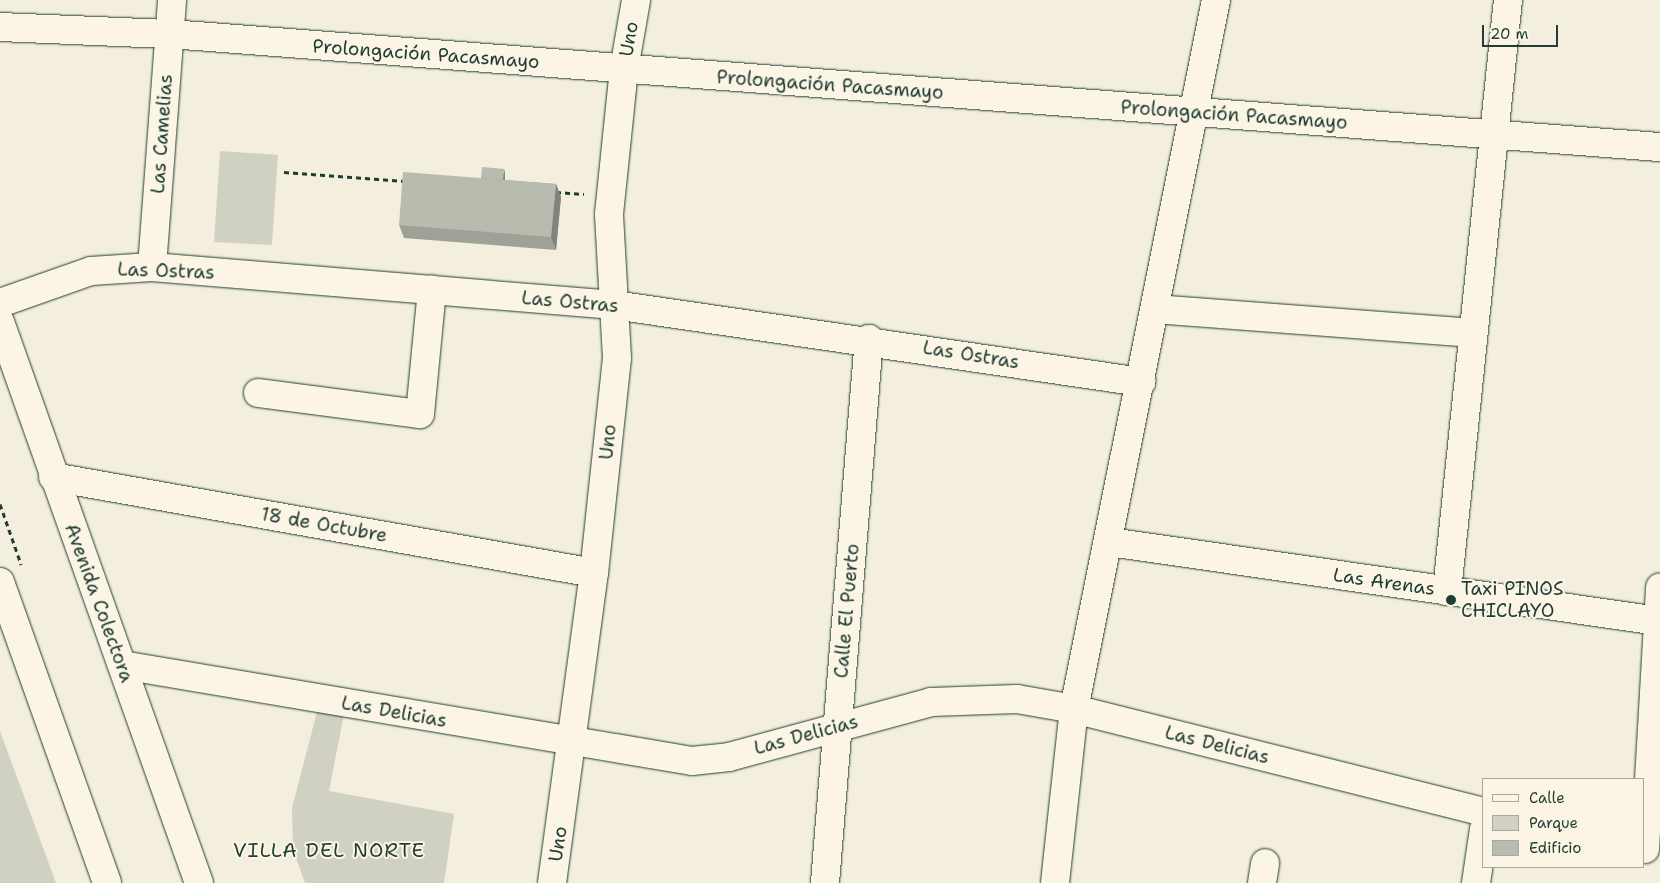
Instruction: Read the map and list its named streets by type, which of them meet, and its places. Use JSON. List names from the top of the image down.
{
  "streets": {
    "street": [
      "Uno",
      "Prolongación Pacasmayo",
      "Las Camelias",
      "Las Ostras",
      "18 de Octubre",
      "Las Arenas",
      "Avenida Colectora",
      "Calle El Puerto",
      "Las Delicias"
    ]
  },
  "crossings": [
    ["Uno", "Prolongación Pacasmayo"],
    ["Uno", "Las Ostras"],
    ["Uno", "18 de Octubre"],
    ["Uno", "Las Delicias"],
    ["Prolongación Pacasmayo", "Las Camelias"],
    ["Las Camelias", "Las Ostras"],
    ["Las Ostras", "Calle El Puerto"],
    ["18 de Octubre", "Avenida Colectora"],
    ["Avenida Colectora", "Las Delicias"],
    ["Calle El Puerto", "Las Delicias"]
  ],
  "districts": ["VILLA DEL NORTE"],
  "places": ["Taxi PINOS CHICLAYO"],
  "legend": ["Calle", "Parque", "Edificio"],
  "scale_bar": "20 m"
}
